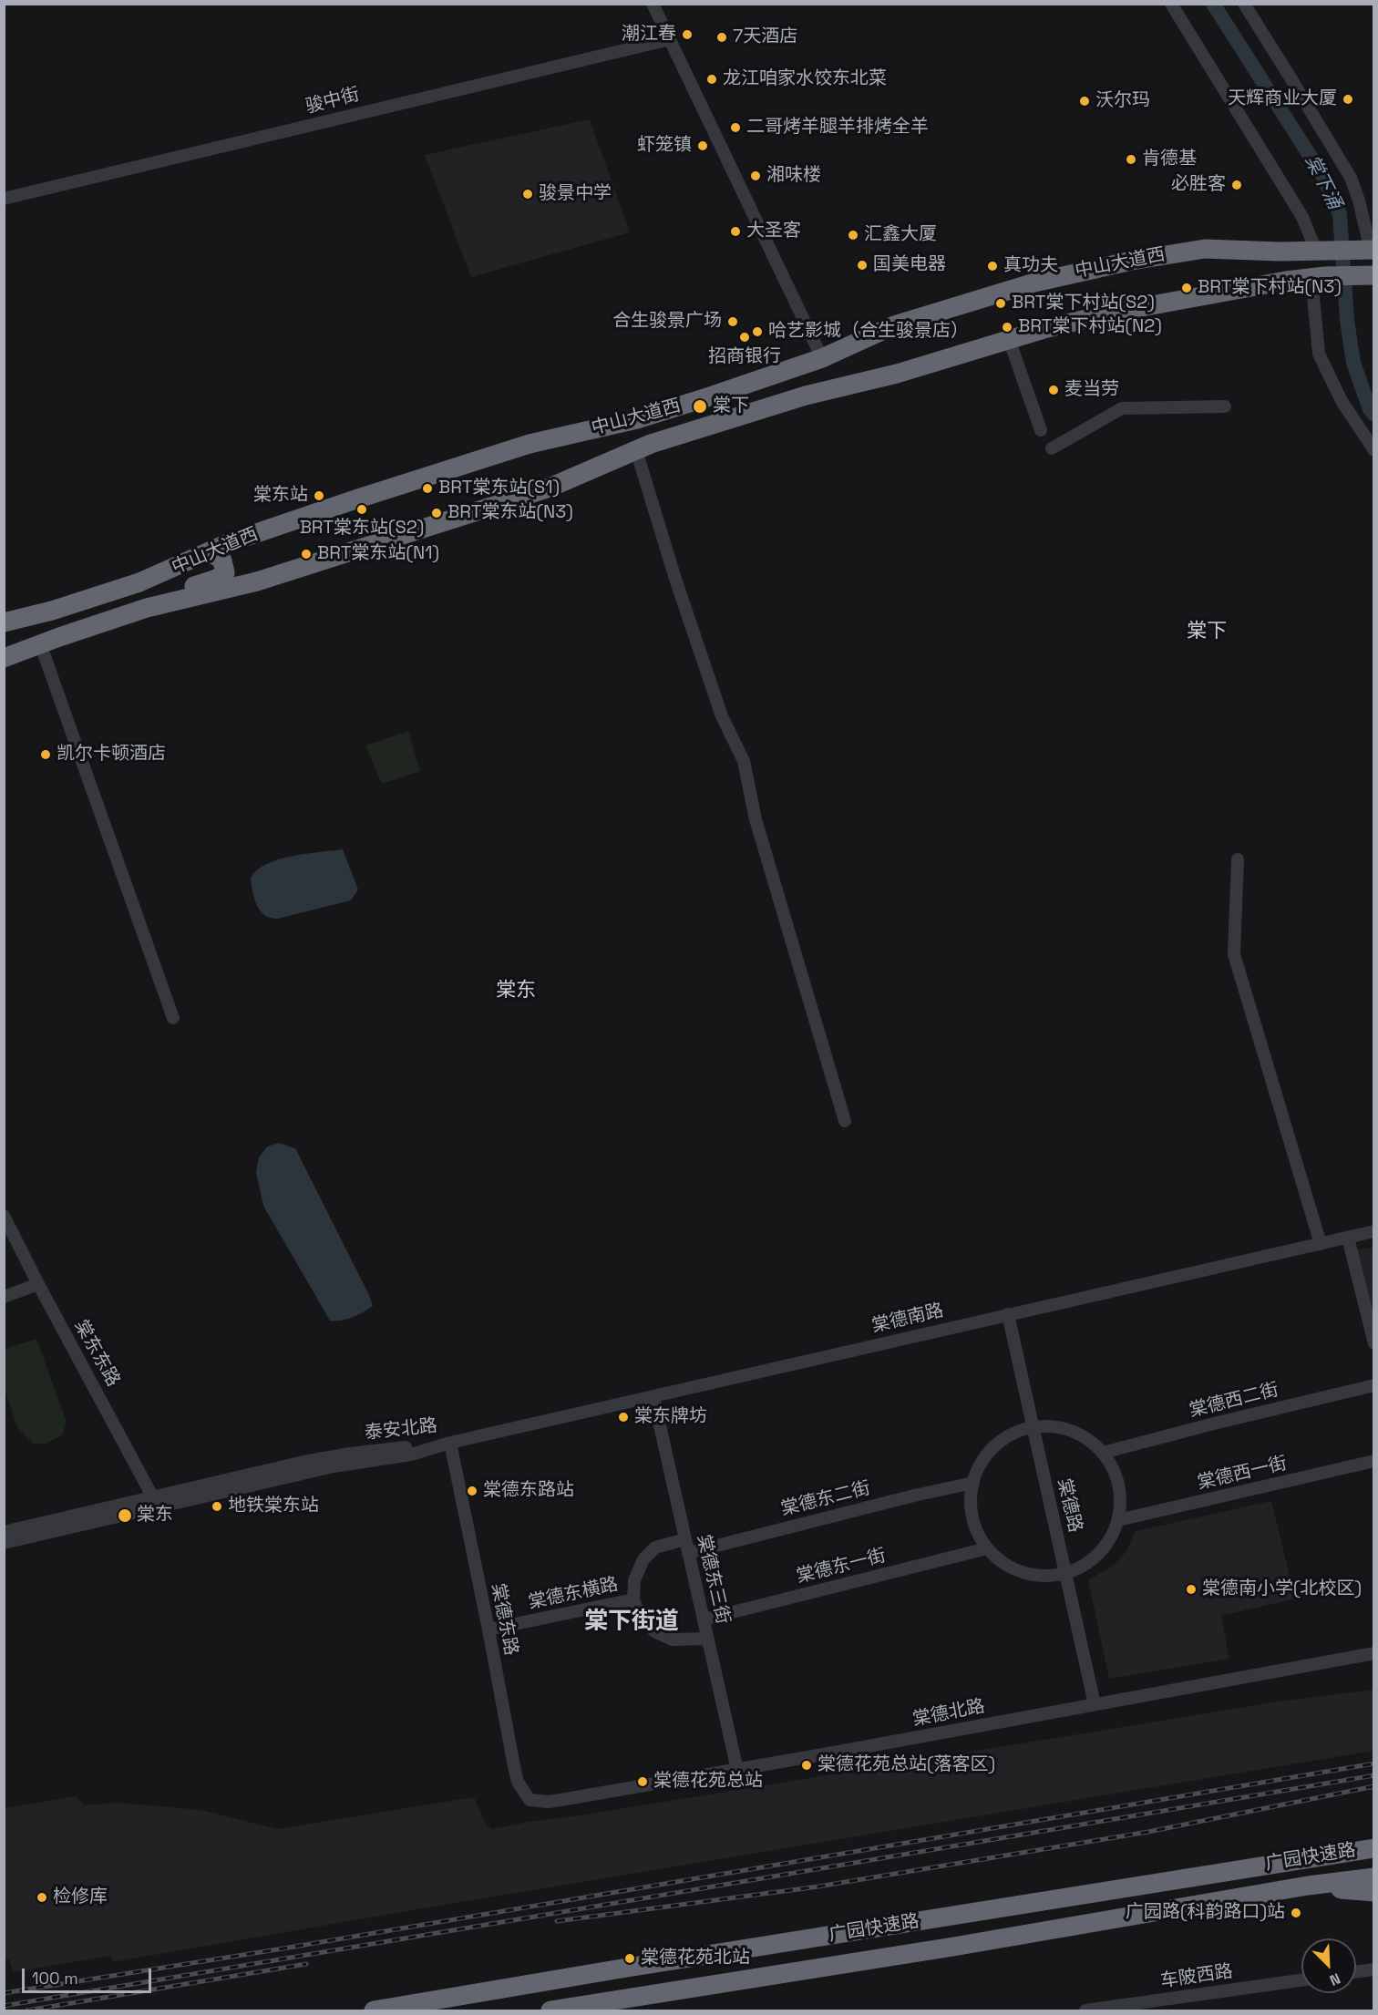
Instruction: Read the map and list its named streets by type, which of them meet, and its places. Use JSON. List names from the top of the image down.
{
  "streets": {
    "highway": ["中山大道西", "广园快速路"],
    "street": [
      "骏中街",
      "棠德南路",
      "棠东东路",
      "棠德西二街",
      "泰安北路",
      "棠德西一街",
      "棠德东二街",
      "棠德路",
      "棠德东一街",
      "棠德东三街",
      "棠德东横路",
      "棠德东路",
      "棠德北路",
      "车陂西路"
    ]
  },
  "crossings": [
    ["棠德南路", "泰安北路"],
    ["棠德南路", "棠德路"],
    ["棠德南路", "棠德东三街"],
    ["棠德南路", "棠德东路"],
    ["棠东东路", "泰安北路"],
    ["泰安北路", "棠德东路"],
    ["棠德东二街", "棠德东三街"],
    ["棠德路", "棠德北路"],
    ["棠德东一街", "棠德东三街"],
    ["棠德东三街", "棠德北路"],
    ["棠德东横路", "棠德东路"],
    ["棠德东路", "棠德北路"]
  ],
  "districts": ["棠下", "棠东", "棠下街道"],
  "water": ["棠下涌"],
  "places": [
    "潮江春",
    "7天酒店",
    "龙江咱家水饺东北菜",
    "天辉商业大厦",
    "沃尔玛",
    "二哥烤羊腿羊排烤全羊",
    "虾笼镇",
    "肯德基",
    "湘味楼",
    "必胜客",
    "骏景中学",
    "大圣客",
    "汇鑫大厦",
    "国美电器",
    "真功夫",
    "BRT棠下村站(N3)",
    "BRT棠下村站(S2)",
    "合生骏景广场",
    "BRT棠下村站(N2)",
    "哈艺影城（合生骏景店）",
    "招商银行",
    "麦当劳",
    "棠下",
    "BRT棠东站(S1)",
    "棠东站",
    "BRT棠东站(S2)",
    "BRT棠东站(N3)",
    "BRT棠东站(N1)",
    "凯尔卡顿酒店",
    "棠东牌坊",
    "棠德东路站",
    "地铁棠东站",
    "棠东",
    "棠德南小学(北校区)",
    "棠德花苑总站(落客区)",
    "棠德花苑总站",
    "检修库",
    "广园路(科韵路口)站",
    "棠德花苑北站"
  ],
  "scale_bar": "100 m",
  "north": "bottom right"
}
